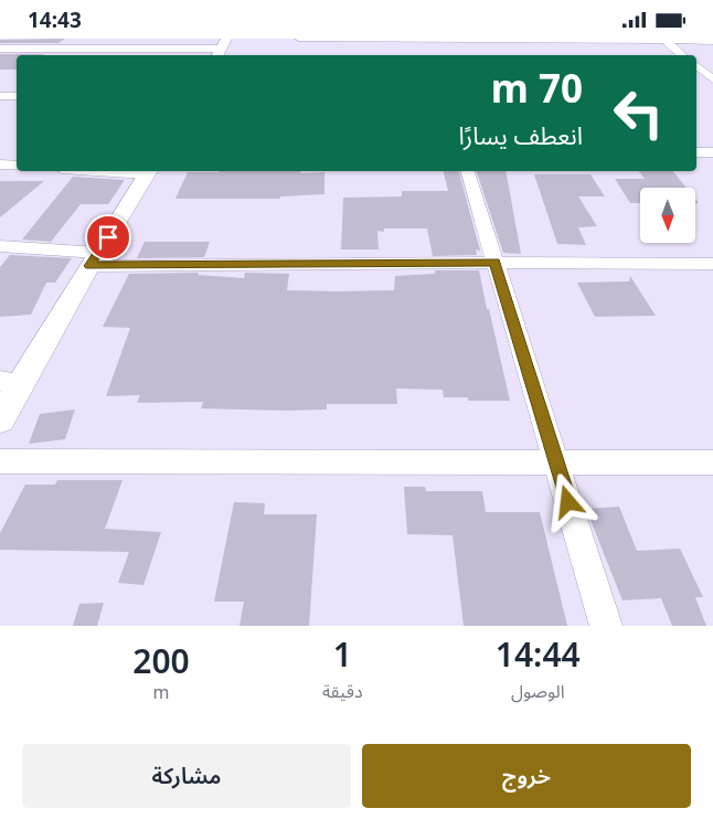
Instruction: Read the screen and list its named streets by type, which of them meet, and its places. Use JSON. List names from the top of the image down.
{
  "north": "bottom",
  "page": {
    "status": "14:43",
    "turn": ["70 m", "انعطف يسارًا"],
    "eta": [
      "14:44",
      "الوصول",
      "1",
      "دقيقة",
      "200",
      "m"
    ],
    "buttons": ["خروج", "مشاركة"]
  }
}
